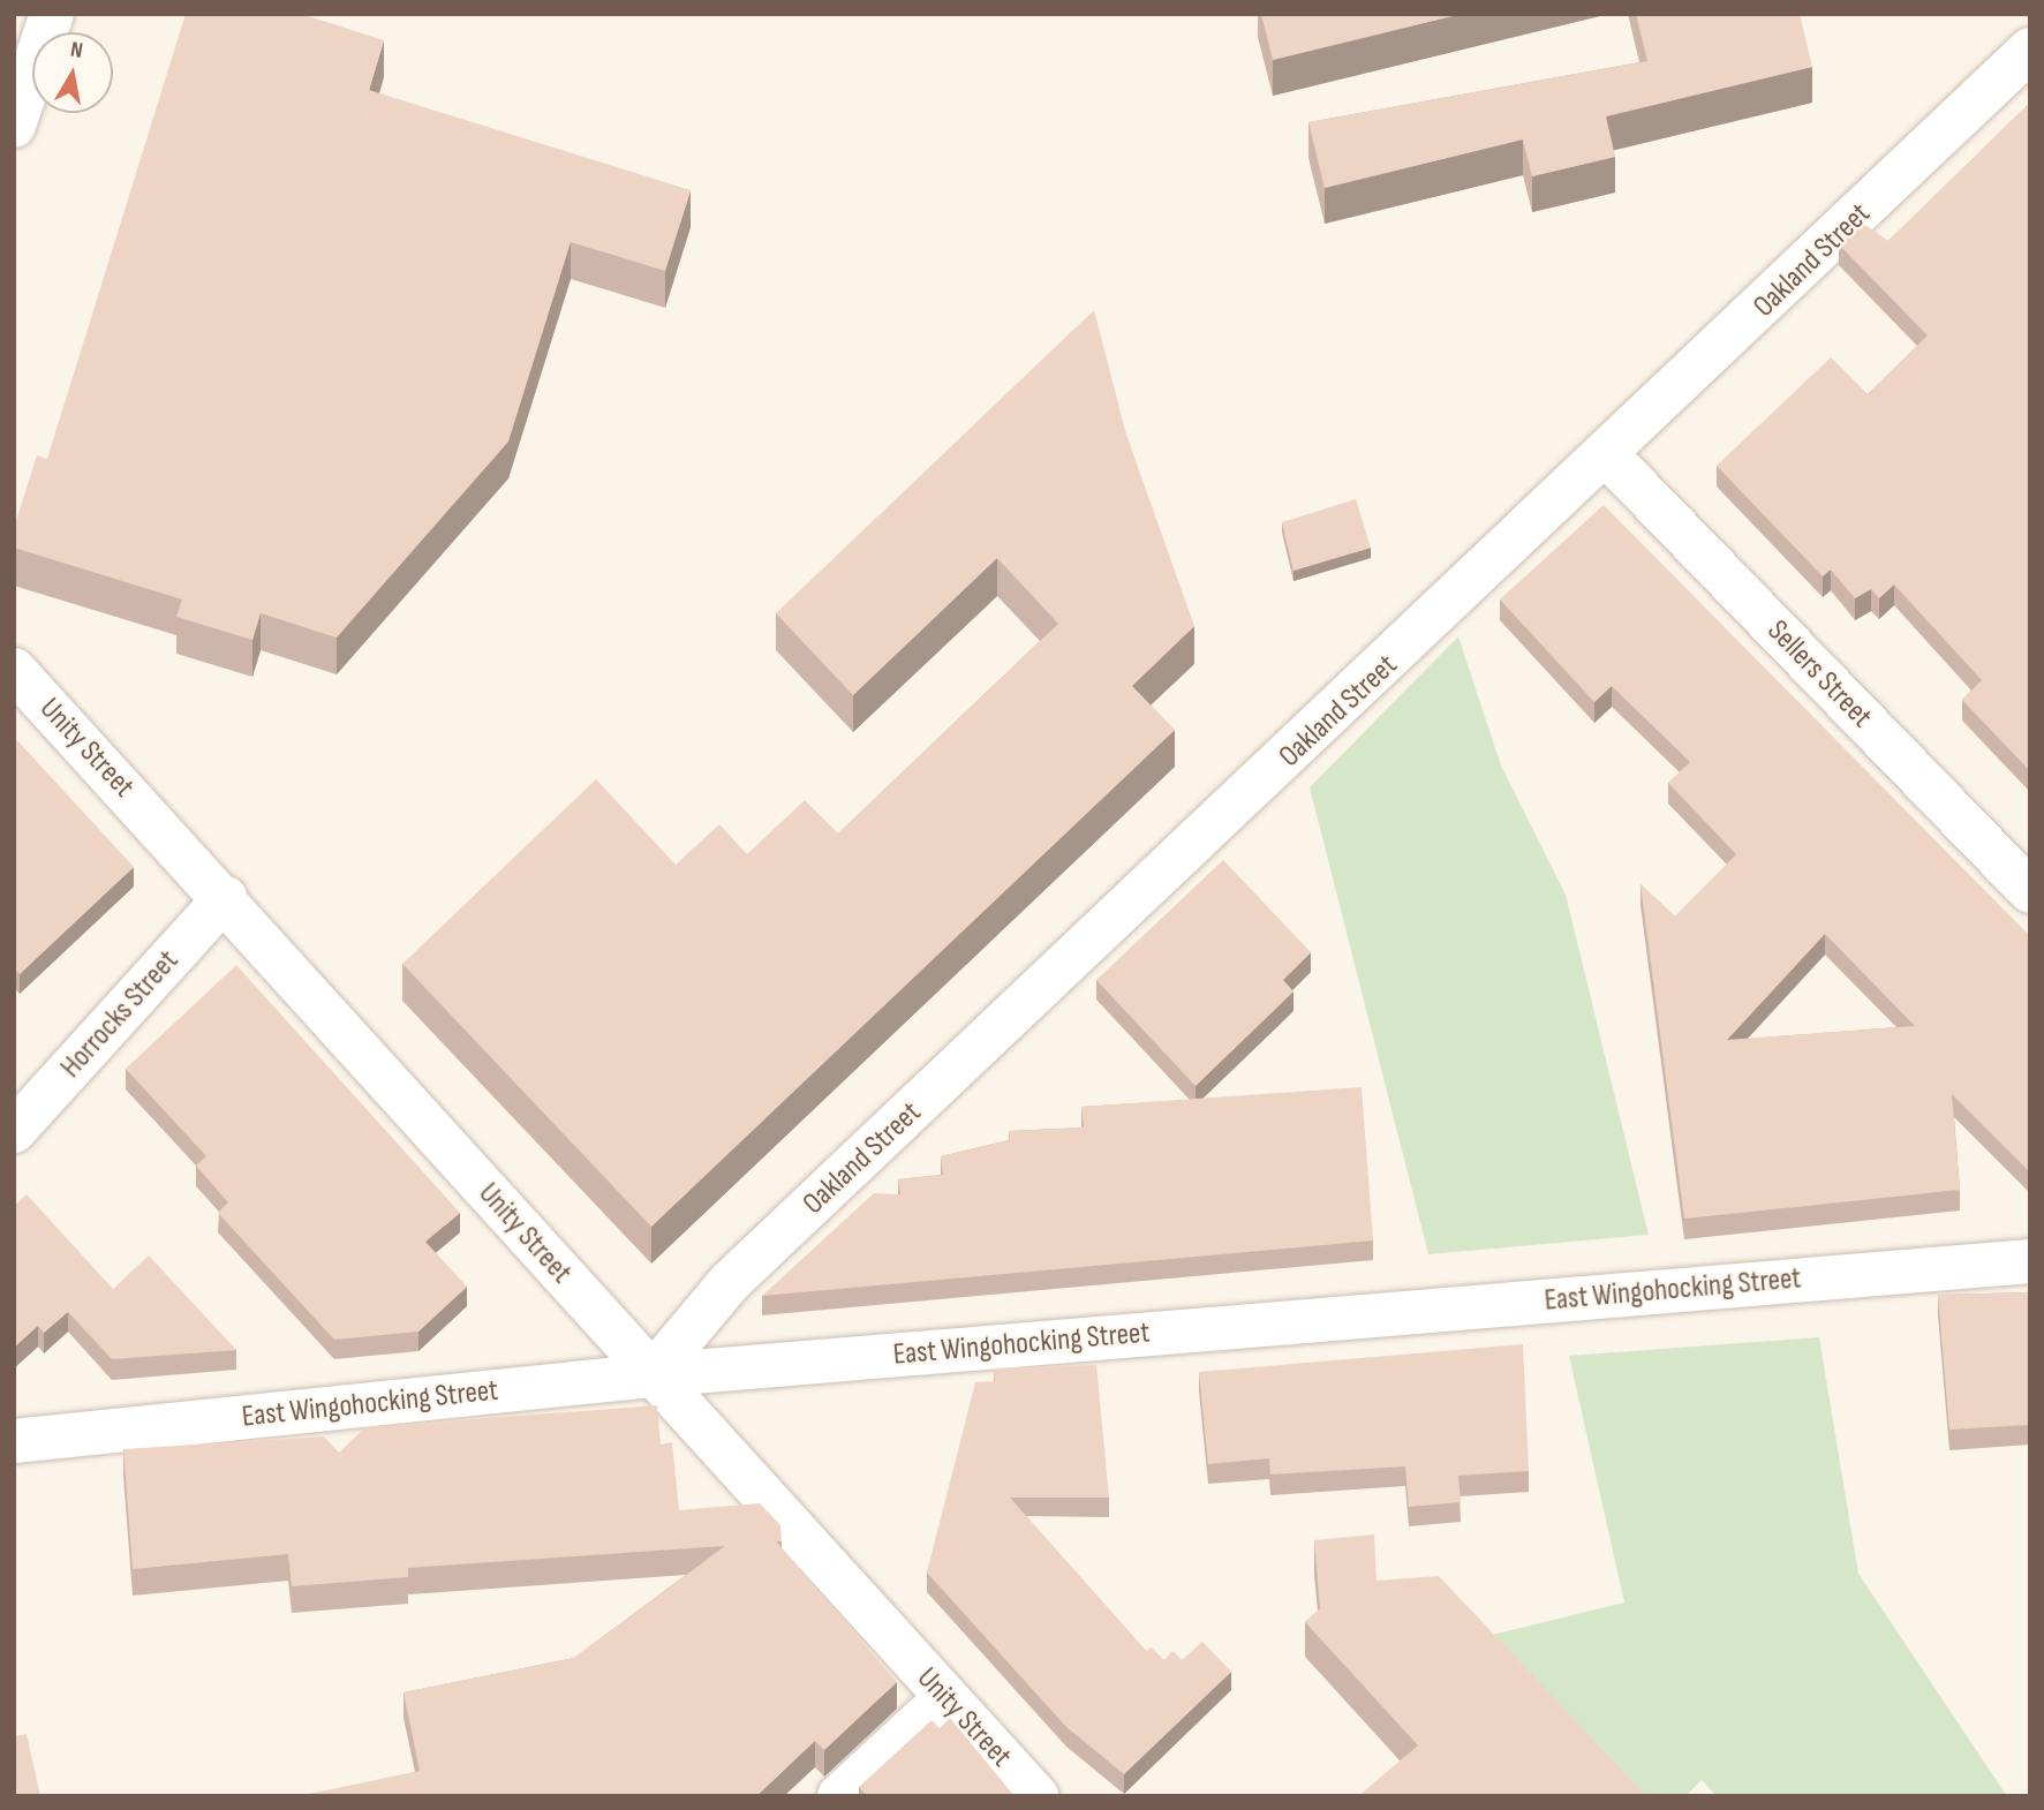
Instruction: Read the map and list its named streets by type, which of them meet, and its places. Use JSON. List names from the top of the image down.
{
  "streets": {
    "street": [
      "Oakland Street",
      "Sellers Street",
      "Unity Street",
      "Horrocks Street",
      "East Wingohocking Street"
    ]
  },
  "crossings": [
    ["Oakland Street", "Sellers Street"],
    ["Oakland Street", "Unity Street"],
    ["Oakland Street", "East Wingohocking Street"],
    ["Unity Street", "Horrocks Street"],
    ["Unity Street", "East Wingohocking Street"]
  ],
  "north": "top"
}
